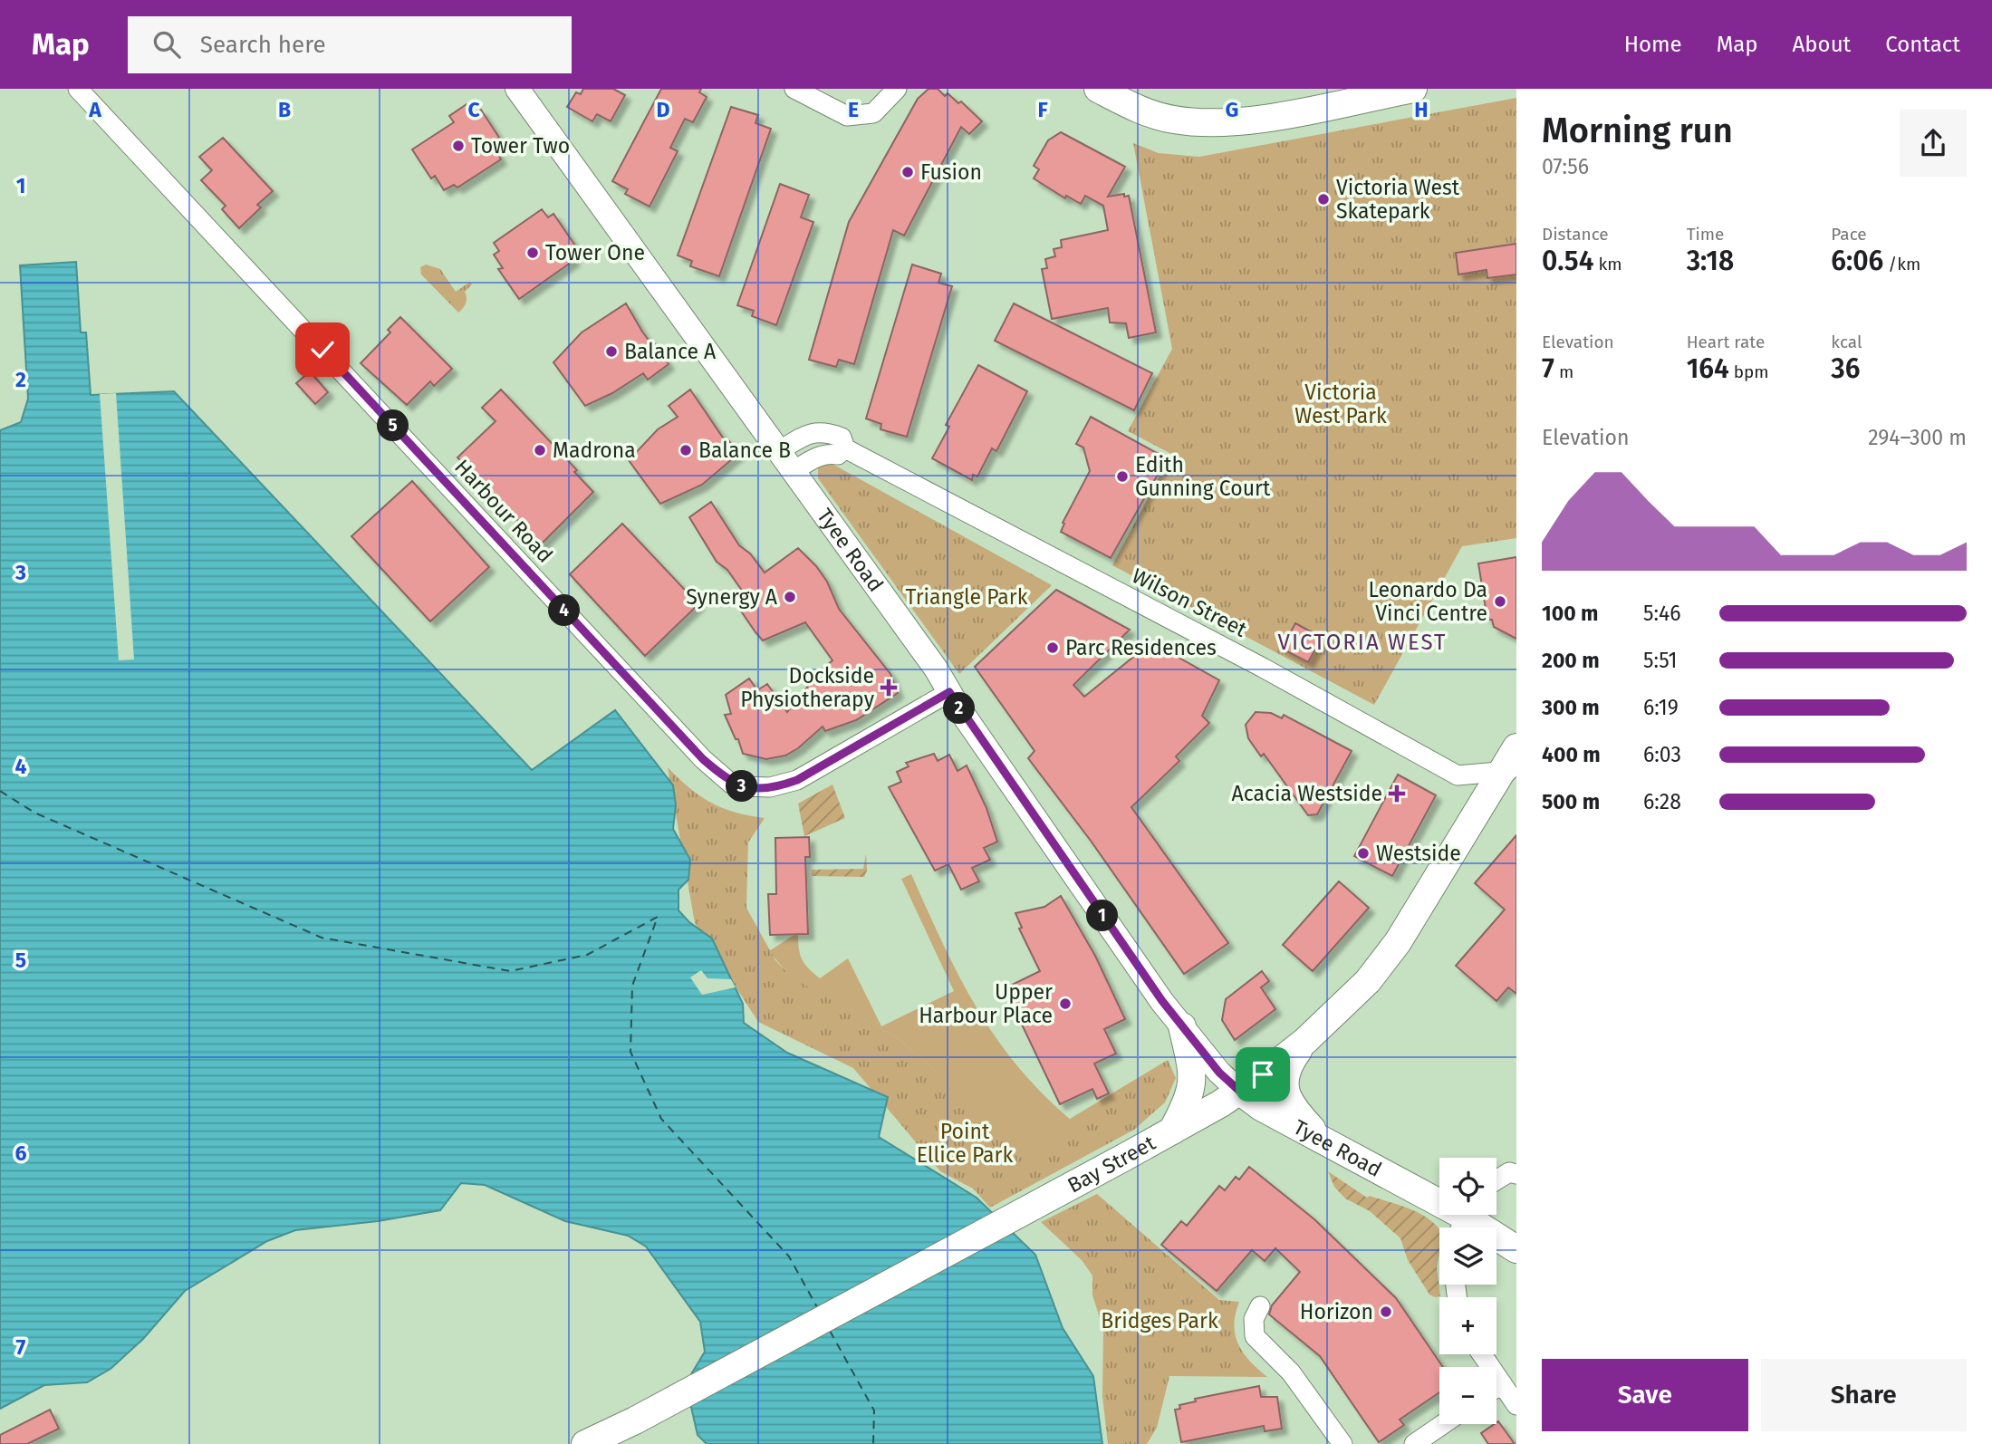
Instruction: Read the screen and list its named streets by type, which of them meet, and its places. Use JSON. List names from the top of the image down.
{
  "streets": {
    "main road": ["Tyee Road", "Bay Street"],
    "street": ["Harbour Road", "Wilson Street"]
  },
  "crossings": [
    ["Harbour Road", "Tyee Road"],
    ["Tyee Road", "Wilson Street"],
    ["Tyee Road", "Bay Street"],
    ["Wilson Street", "Bay Street"]
  ],
  "districts": ["VICTORIA WEST"],
  "parks": [
    "Victoria West Park",
    "Triangle Park",
    "Point Ellice Park",
    "Bridges Park"
  ],
  "places": {
    "other": [
      "Tower Two",
      "Fusion",
      "Victoria West Skatepark",
      "Tower One",
      "Balance A",
      "Madrona",
      "Balance B",
      "Edith Gunning Court",
      "Synergy A",
      "Leonardo Da Vinci Centre",
      "Parc Residences",
      "Westside",
      "Upper Harbour Place",
      "Horizon"
    ],
    "health": ["Dockside Physiotherapy", "Acacia Westside"]
  },
  "page": {
    "header": "Map",
    "search": "Search here",
    "nav": [
      "Home",
      "Map",
      "About",
      "Contact"
    ],
    "heading": ["Morning run", "07:56"],
    "stats": [
      ["Distance", "0.54 km"],
      ["Time", "3:18"],
      ["Pace", "6:06 /km"],
      ["Elevation", "7 m"],
      ["Heart rate", "164 bpm"],
      ["kcal", "36"]
    ],
    "pins": [
      "5",
      "4",
      "2",
      "3",
      "1"
    ],
    "chart": ["Elevation", "294–300 m"],
    "list": [
      {
        "name": "100 m",
        "note": "5:46"
      },
      {
        "name": "200 m",
        "note": "5:51"
      },
      {
        "name": "300 m",
        "note": "6:19"
      },
      {
        "name": "400 m",
        "note": "6:03"
      },
      {
        "name": "500 m",
        "note": "6:28"
      }
    ],
    "map_buttons": ["+", "−"],
    "buttons": ["Save", "Share"]
  },
  "grid": {
    "columns": [
      "A",
      "B",
      "C",
      "D",
      "E",
      "F",
      "G",
      "H"
    ],
    "rows": [
      "1",
      "2",
      "3",
      "4",
      "5",
      "6",
      "7"
    ]
  }
}
